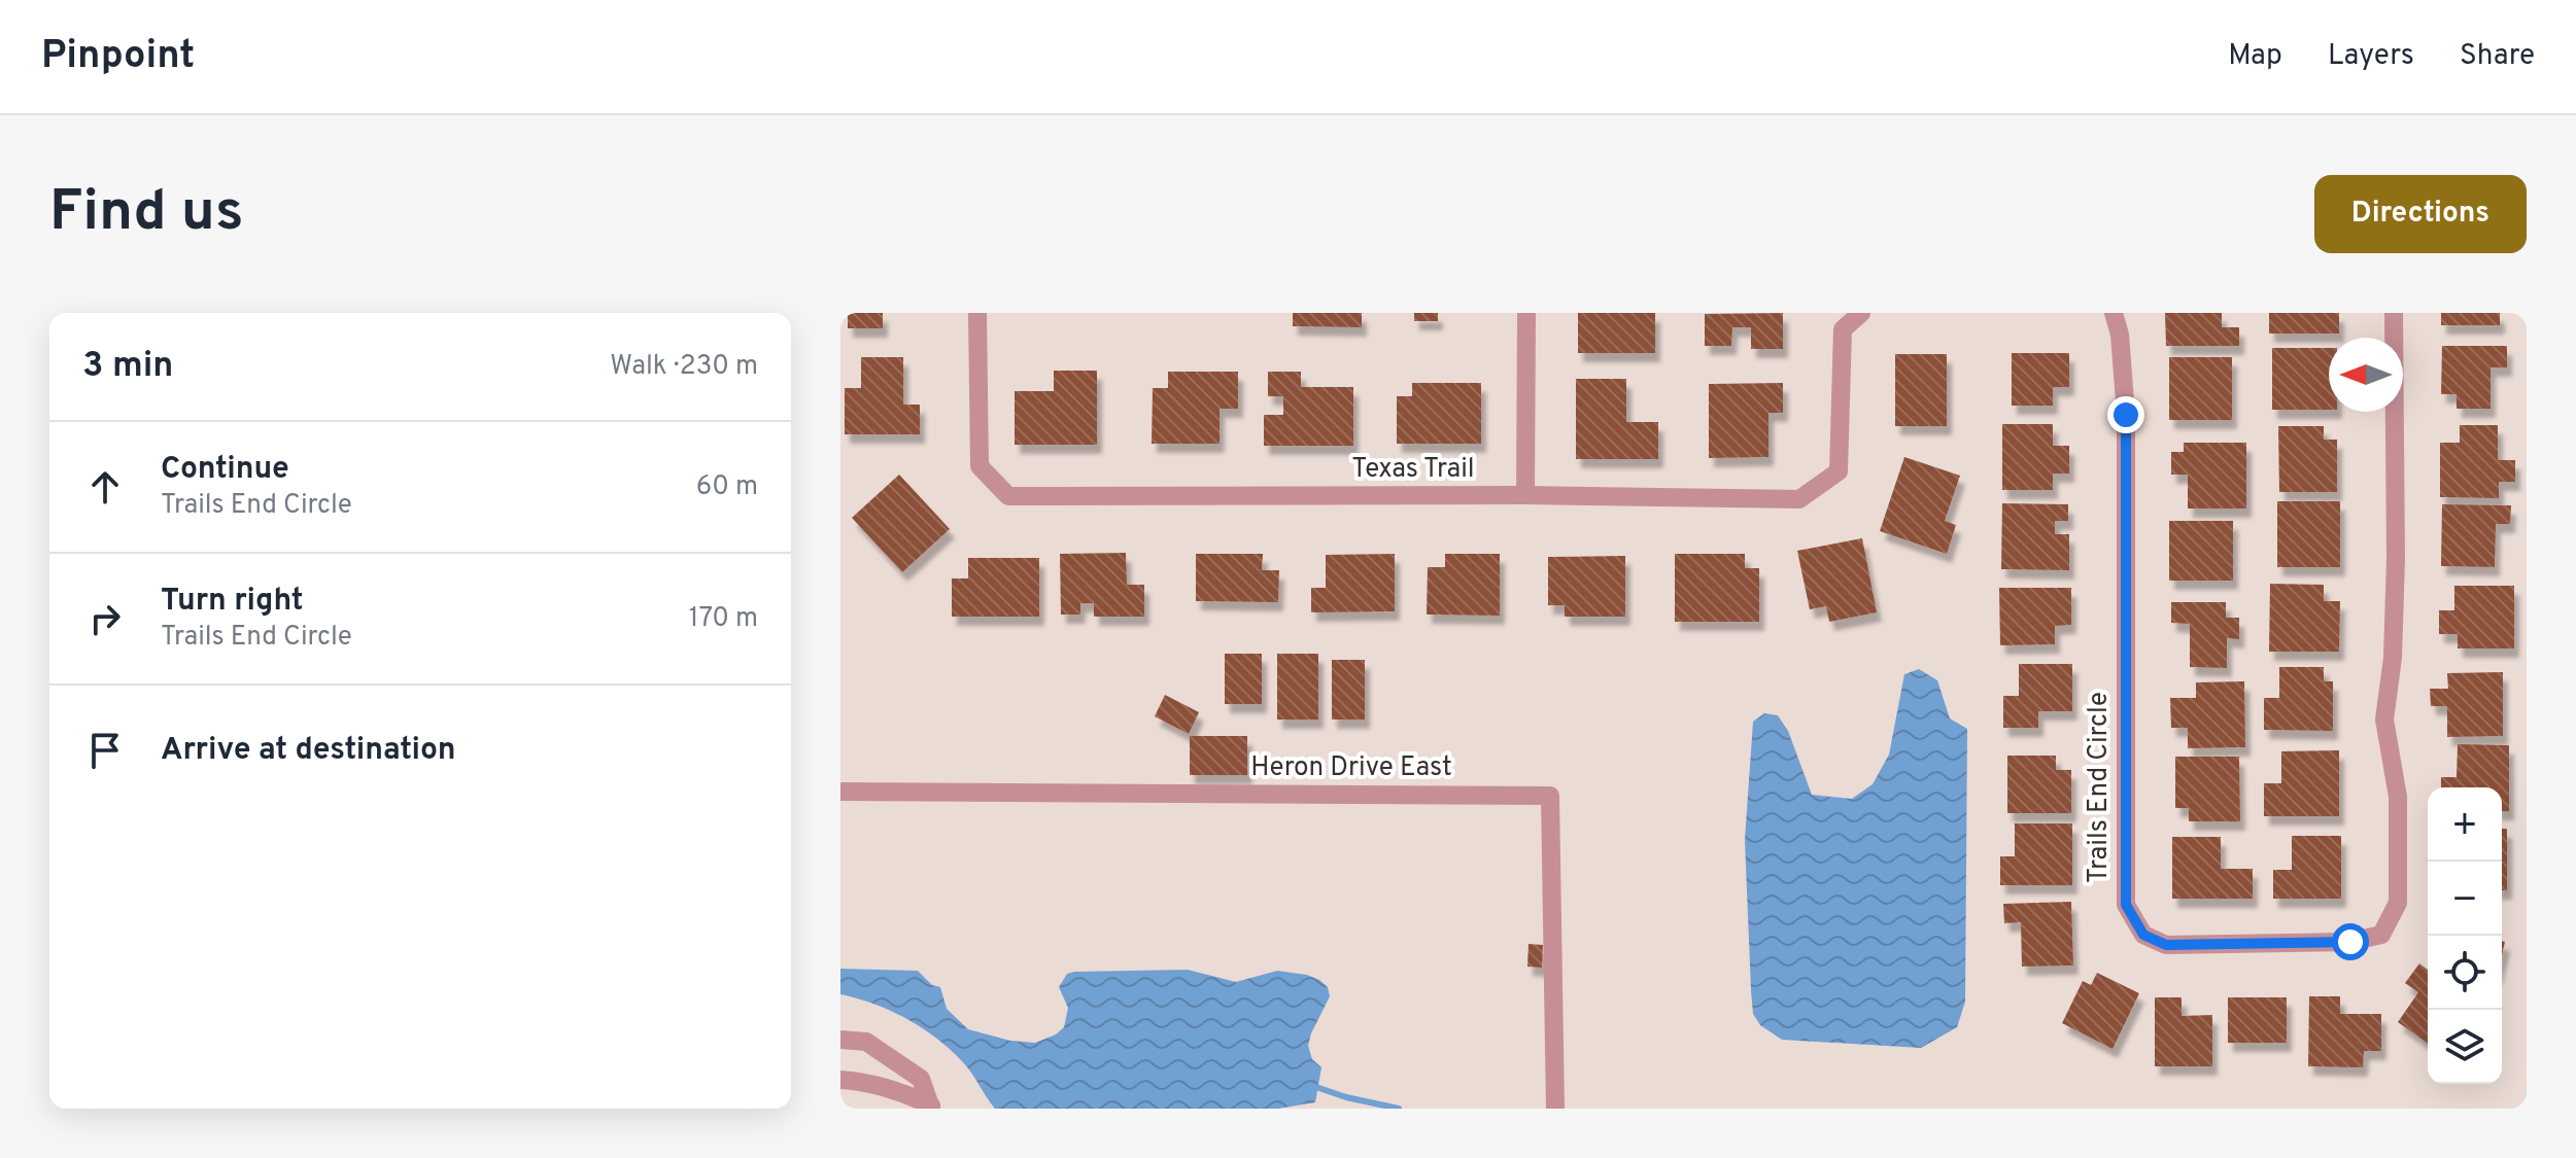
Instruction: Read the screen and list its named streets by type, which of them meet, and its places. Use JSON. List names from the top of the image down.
{
  "streets": {
    "street": ["Texas Trail", "Heron Drive East", "Trails End Circle"]
  },
  "north": "left",
  "page": {
    "header": "Pinpoint",
    "nav": ["Map", "Layers", "Share"],
    "buttons": "Directions",
    "title": "Find us",
    "heading": ["3 min", "Walk · 230 m"],
    "list": [
      ["Continue", "Trails End Circle", "60 m"],
      ["Turn right", "Trails End Circle", "170 m"],
      "Arrive at destination"
    ],
    "map_buttons": ["+", "−"]
  }
}
